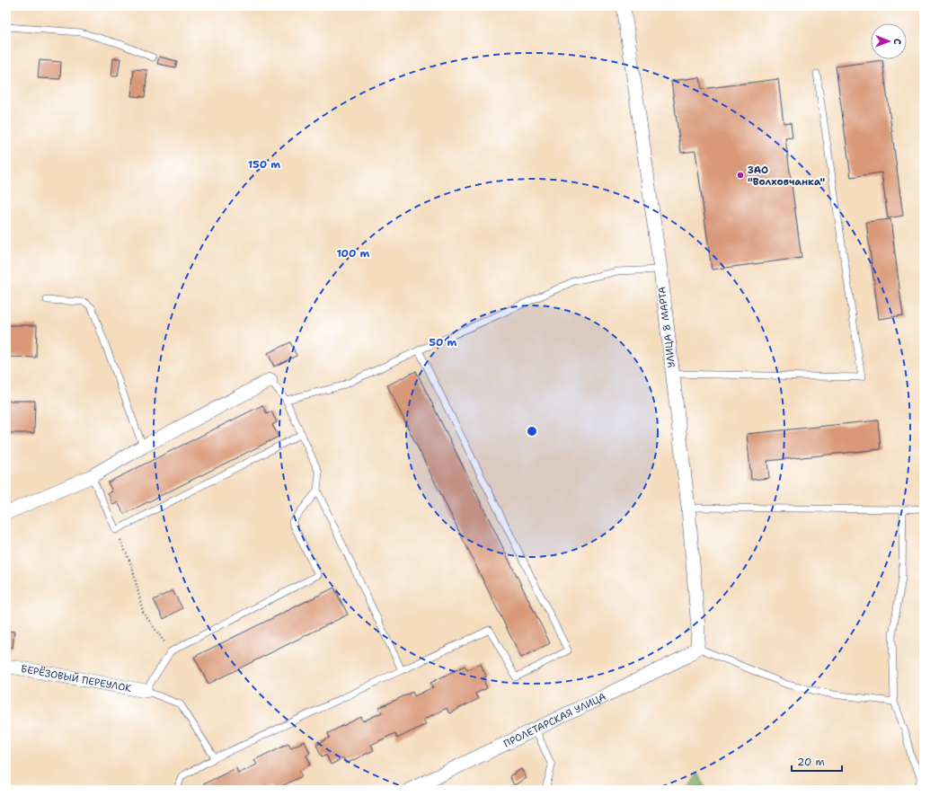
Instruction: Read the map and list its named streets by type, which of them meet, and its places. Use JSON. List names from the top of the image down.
{
  "streets": {
    "street": ["УЛИЦА 8 МАРТА", "БЕРЁЗОВЫЙ ПЕРЕУЛОК", "ПРОЛЕТАРСКАЯ УЛИЦА"]
  },
  "crossings": [
    ["УЛИЦА 8 МАРТА", "ПРОЛЕТАРСКАЯ УЛИЦА"]
  ],
  "places": ["ЗАО \"Волховчанка\""],
  "scale_bar": "20 m",
  "north": "right",
  "rings": ["150 m", "100 m", "50 m"]
}
